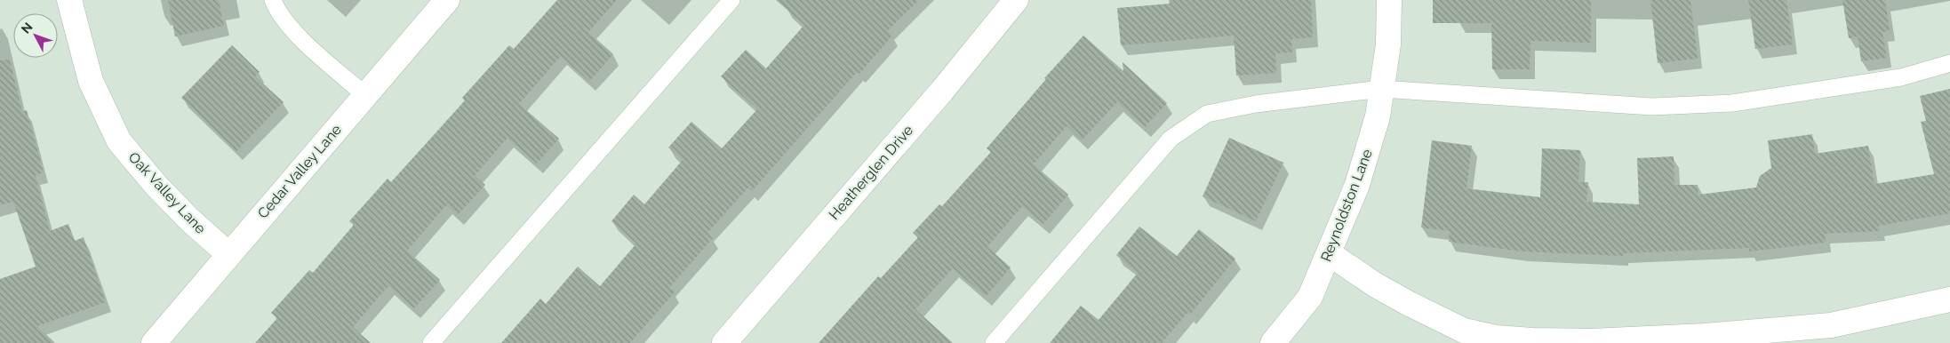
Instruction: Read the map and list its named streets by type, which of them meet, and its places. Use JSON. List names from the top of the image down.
{
  "streets": {
    "street": [
      "Cedar Valley Lane",
      "Heatherglen Drive",
      "Oak Valley Lane",
      "Reynoldston Lane"
    ]
  },
  "crossings": [
    ["Cedar Valley Lane", "Oak Valley Lane"]
  ],
  "north": "top left"
}
